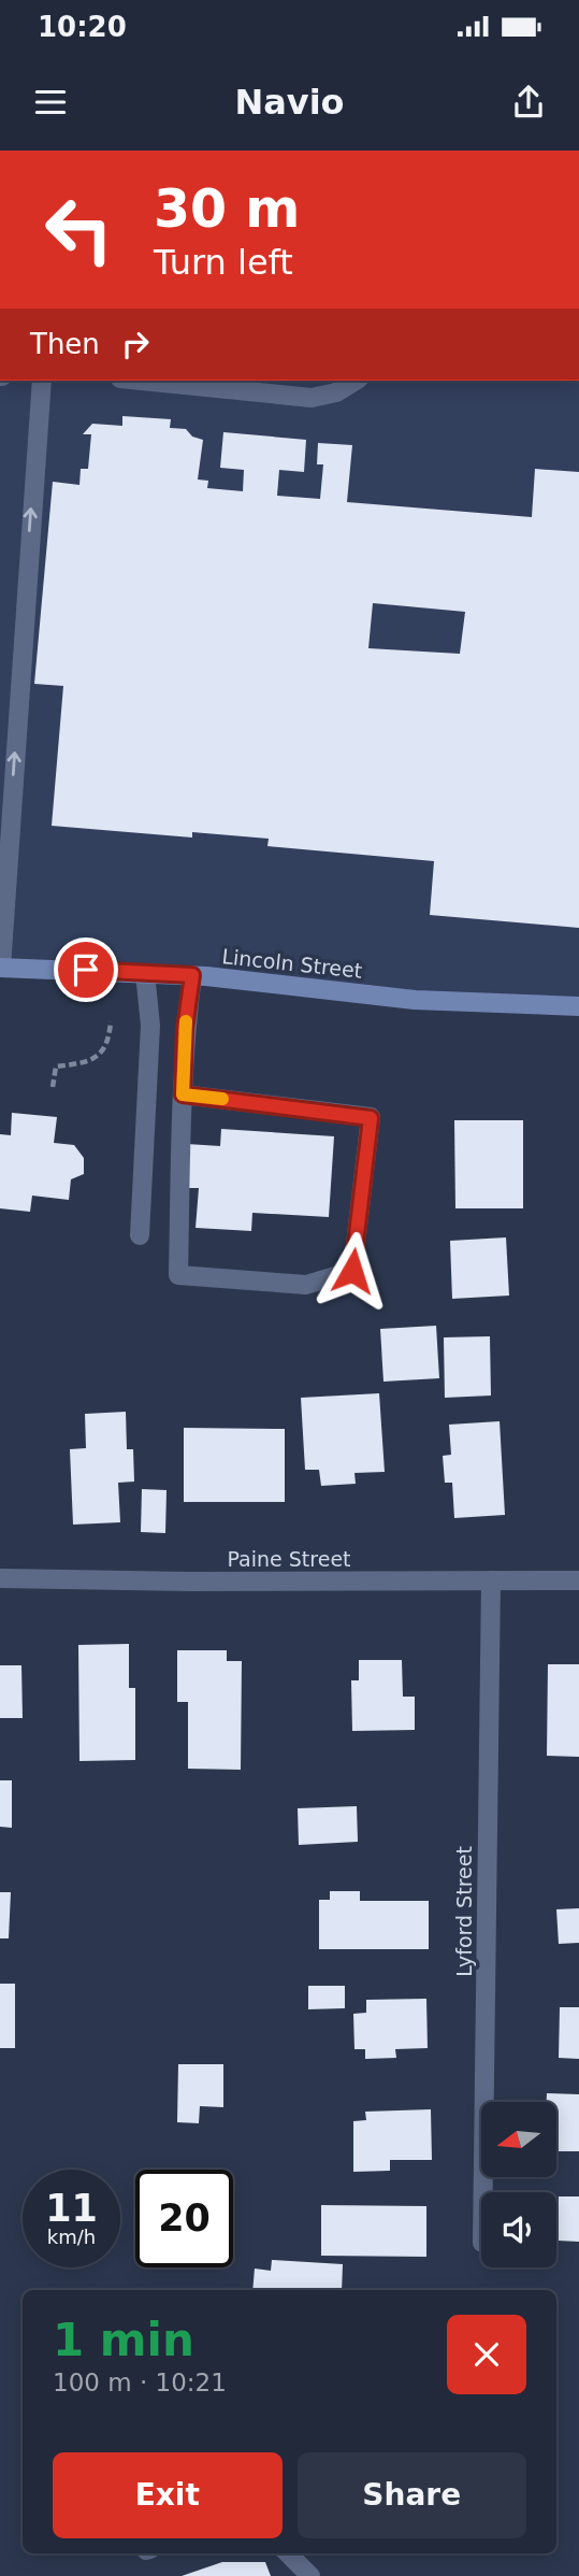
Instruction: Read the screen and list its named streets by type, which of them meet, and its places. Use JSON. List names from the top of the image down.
{
  "streets": {
    "main road": ["Lincoln Street"],
    "street": ["Paine Street", "Lyford Street"]
  },
  "crossings": [
    ["Paine Street", "Lyford Street"]
  ],
  "north": "left",
  "page": {
    "status": "10:20",
    "header": "Navio",
    "turn": ["30 m", "Turn left"],
    "then": "Then",
    "speed": "11 km/h",
    "limit": "20",
    "heading": ["1 min", "100 m · 10:21"],
    "buttons": ["Exit", "Share"]
  }
}
